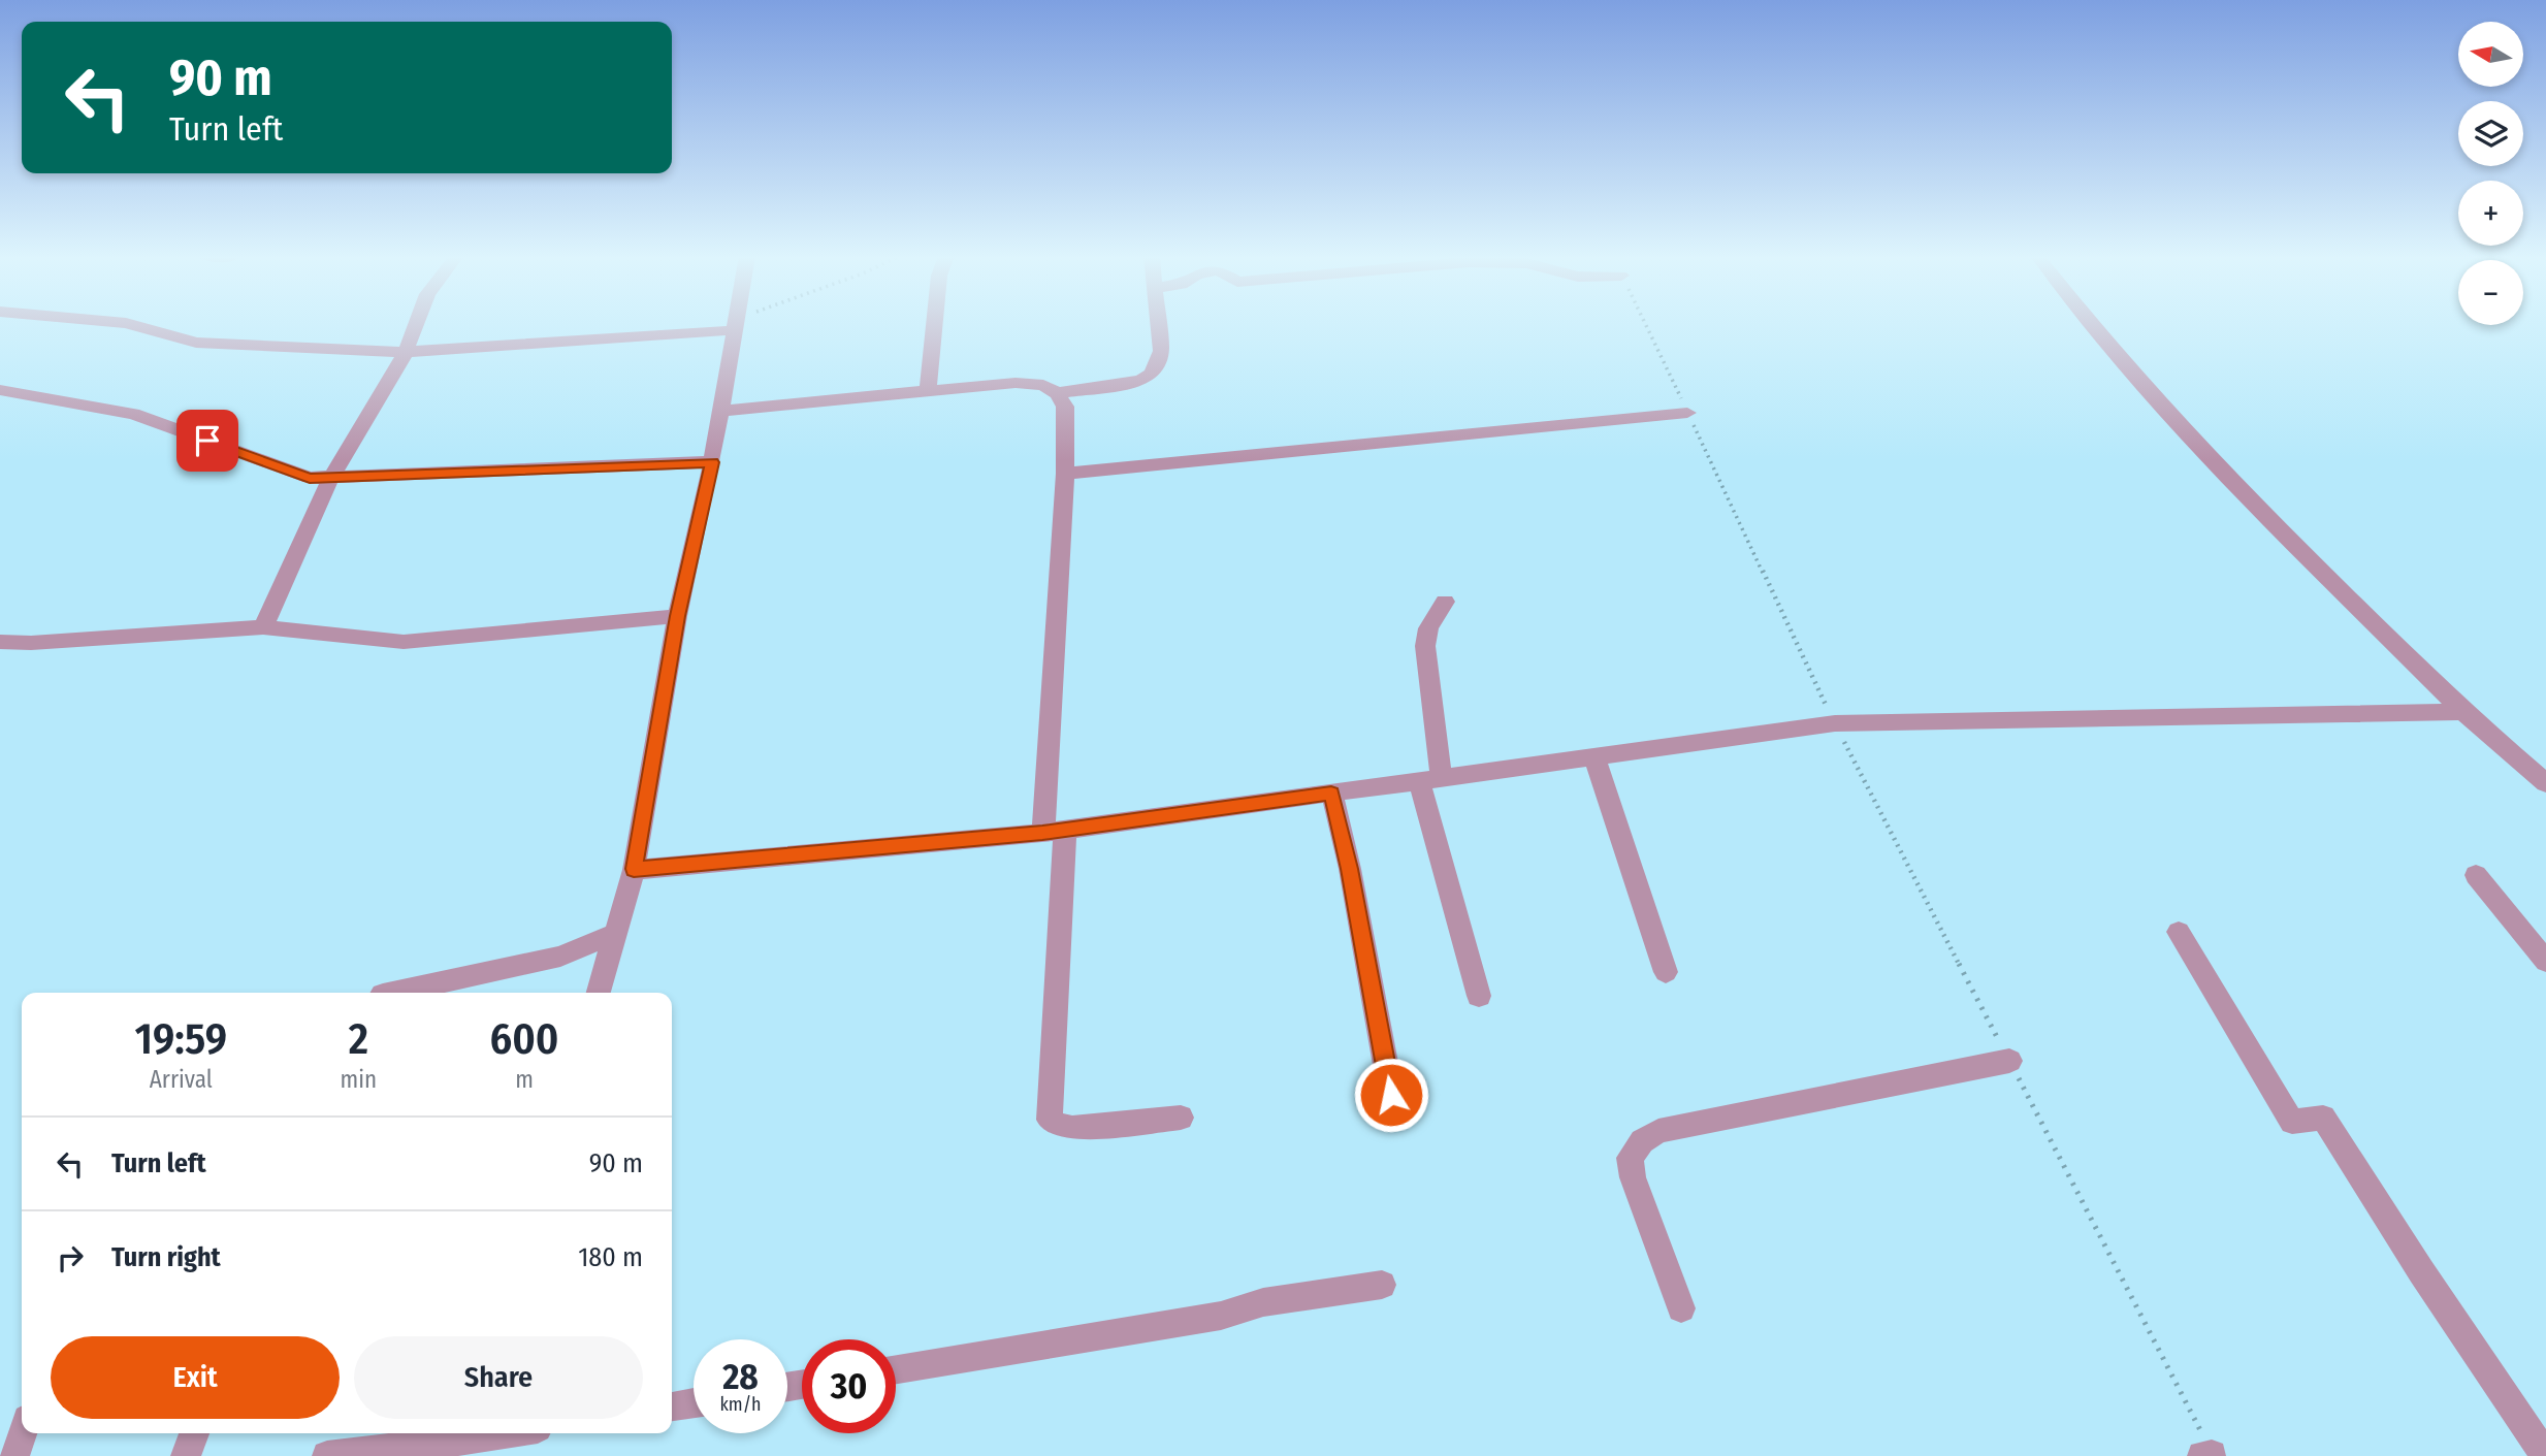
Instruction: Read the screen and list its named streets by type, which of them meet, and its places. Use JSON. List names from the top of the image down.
{
  "north": "left",
  "page": {
    "map_buttons": ["+", "−"],
    "turn": ["90 m", "Turn left"],
    "eta": [
      "19:59",
      "Arrival",
      "2",
      "min",
      "600",
      "m"
    ],
    "list": [
      {
        "name": "Turn left",
        "value": "90 m"
      },
      {
        "name": "Turn right",
        "value": "180 m"
      }
    ],
    "buttons": ["Exit", "Share"],
    "speed": "28 km/h",
    "limit": "30"
  }
}
